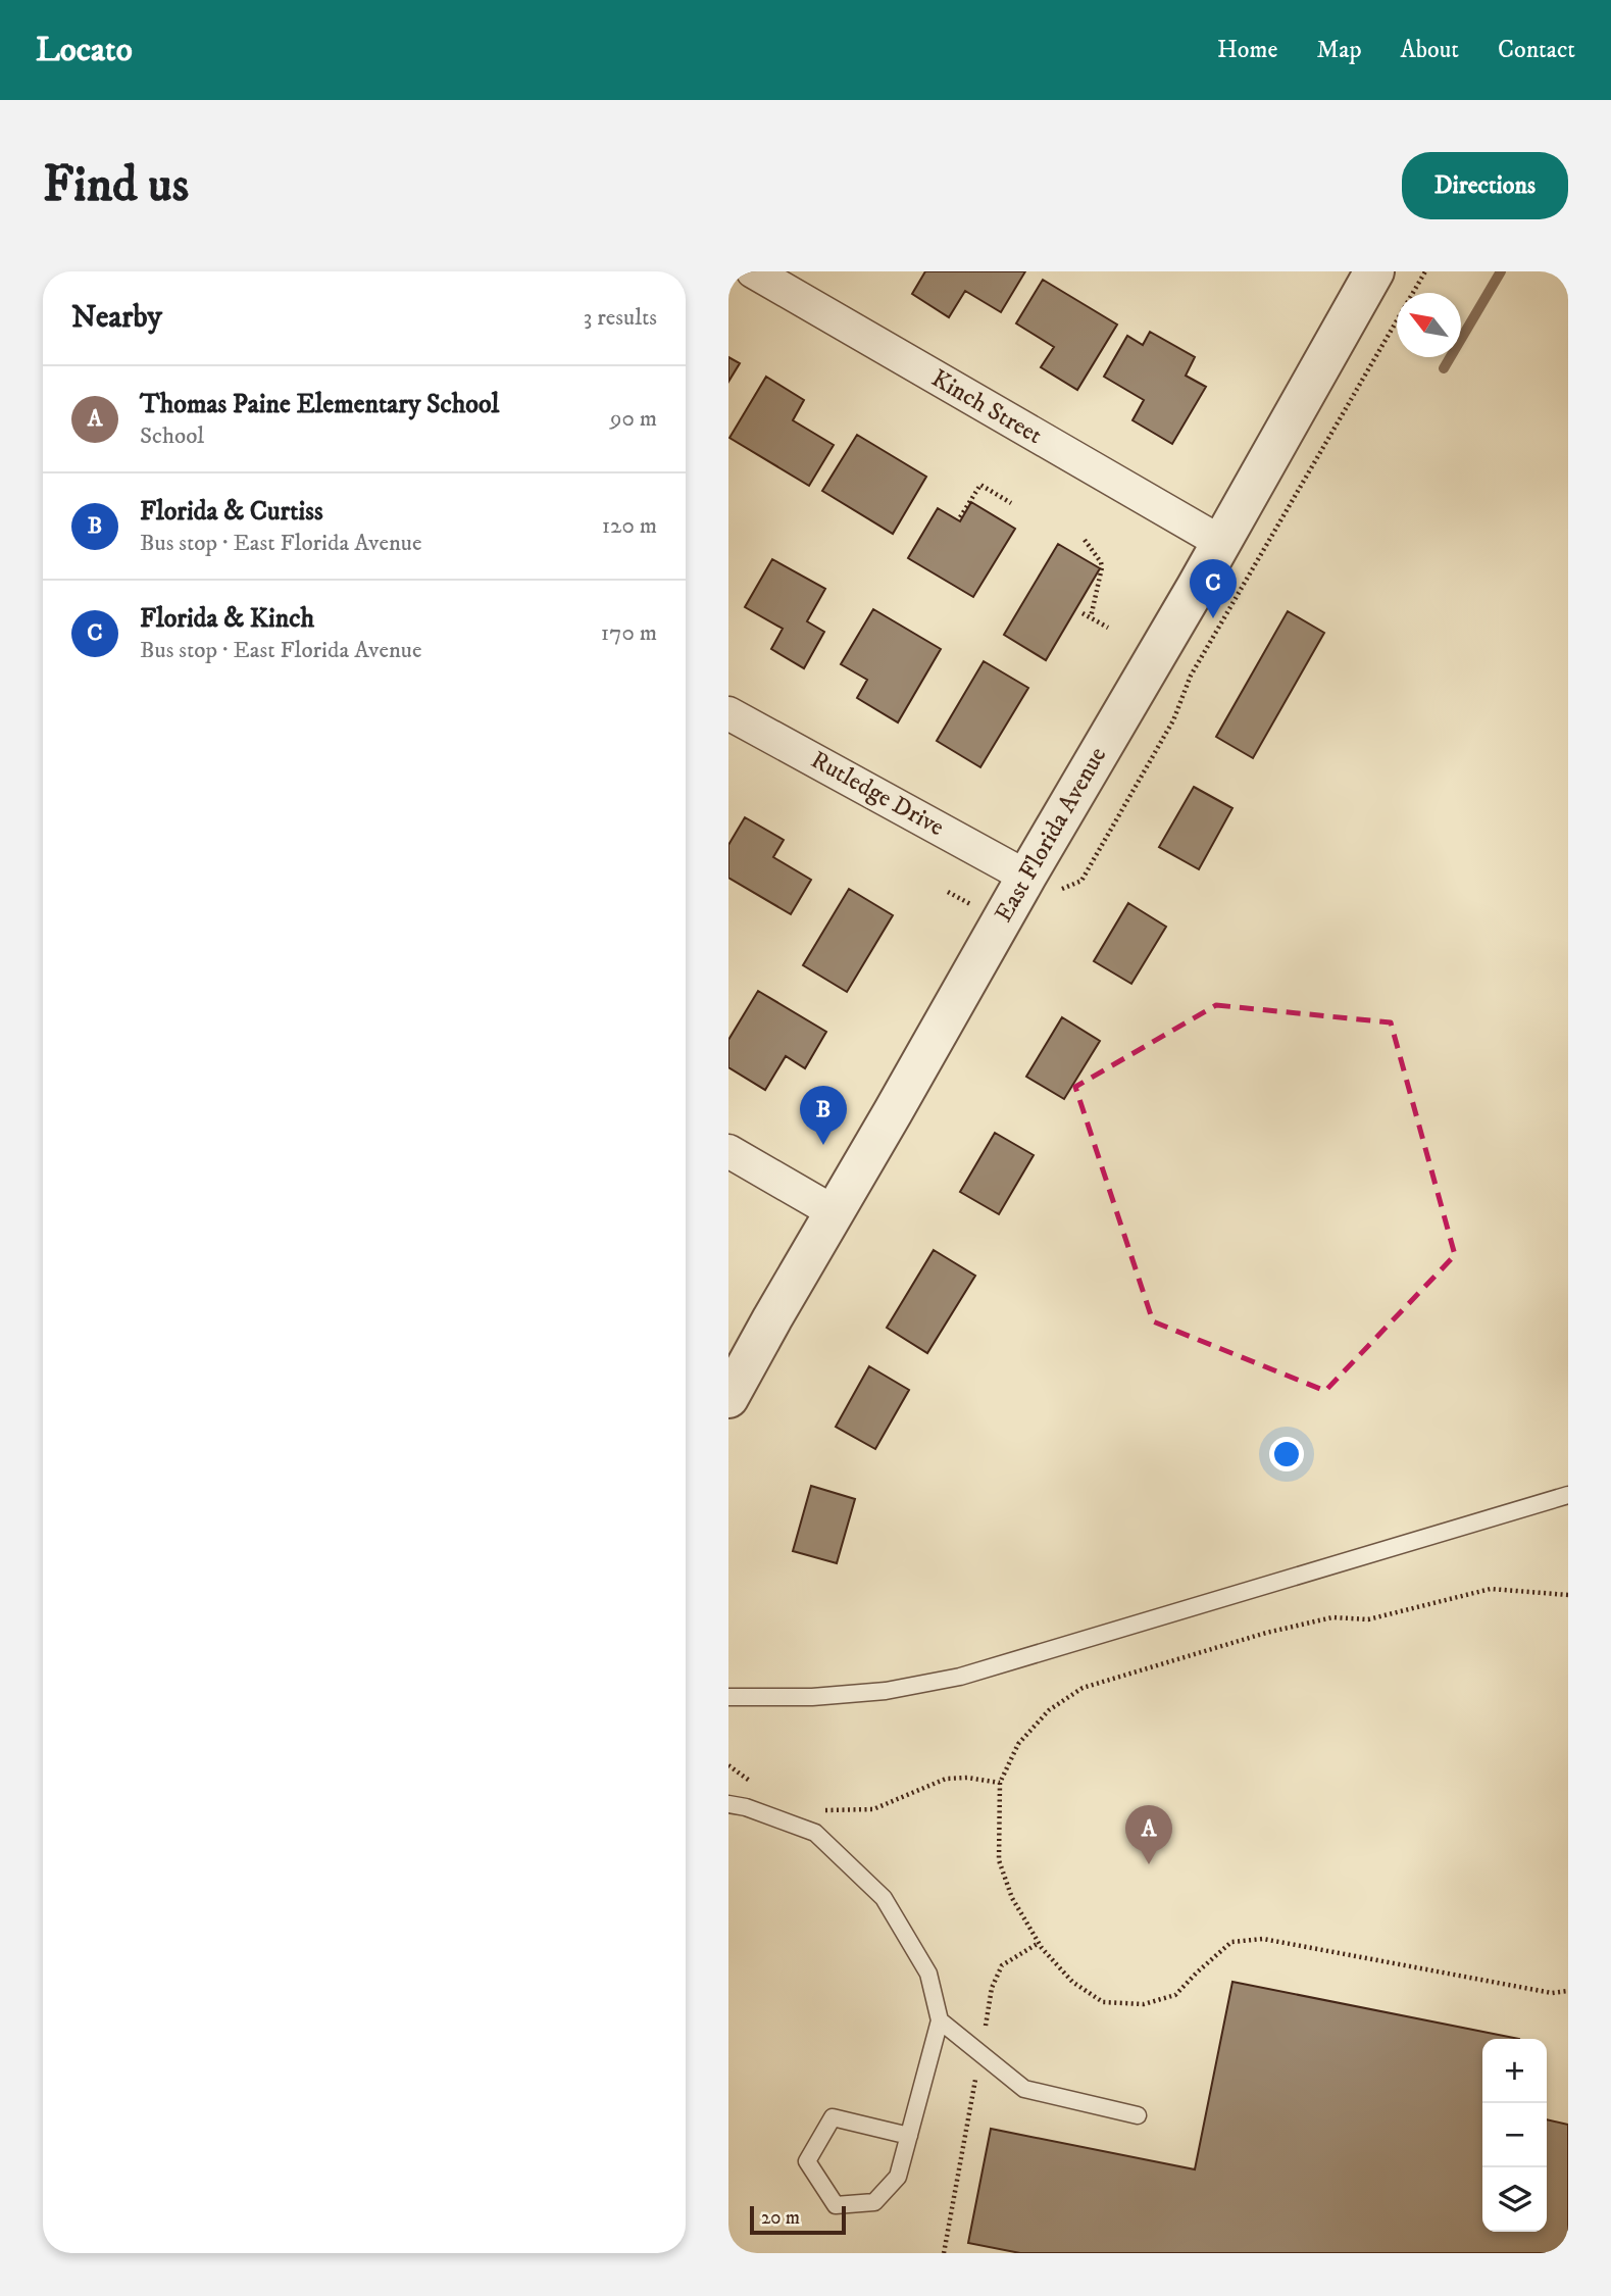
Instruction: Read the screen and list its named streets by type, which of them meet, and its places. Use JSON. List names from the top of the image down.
{
  "streets": {
    "street": ["Kinch Street", "Rutledge Drive", "East Florida Avenue"]
  },
  "crossings": [
    ["Kinch Street", "East Florida Avenue"],
    ["Rutledge Drive", "East Florida Avenue"]
  ],
  "scale_bar": "20 m",
  "north": "top left",
  "page": {
    "header": "Locato",
    "nav": [
      "Home",
      "Map",
      "About",
      "Contact"
    ],
    "buttons": "Directions",
    "title": "Find us",
    "heading": ["Nearby", "3 results"],
    "list": [
      {
        "mark": "A",
        "name": "Thomas Paine Elementary School",
        "note": "School",
        "value": "90 m"
      },
      {
        "mark": "B",
        "name": "Florida & Curtiss",
        "note": "Bus stop · East Florida Avenue",
        "value": "120 m"
      },
      {
        "mark": "C",
        "name": "Florida & Kinch",
        "note": "Bus stop · East Florida Avenue",
        "value": "170 m"
      }
    ],
    "pins": ["C", "B", "A"],
    "map_buttons": ["+", "−"],
    "scale": "20 m"
  }
}
